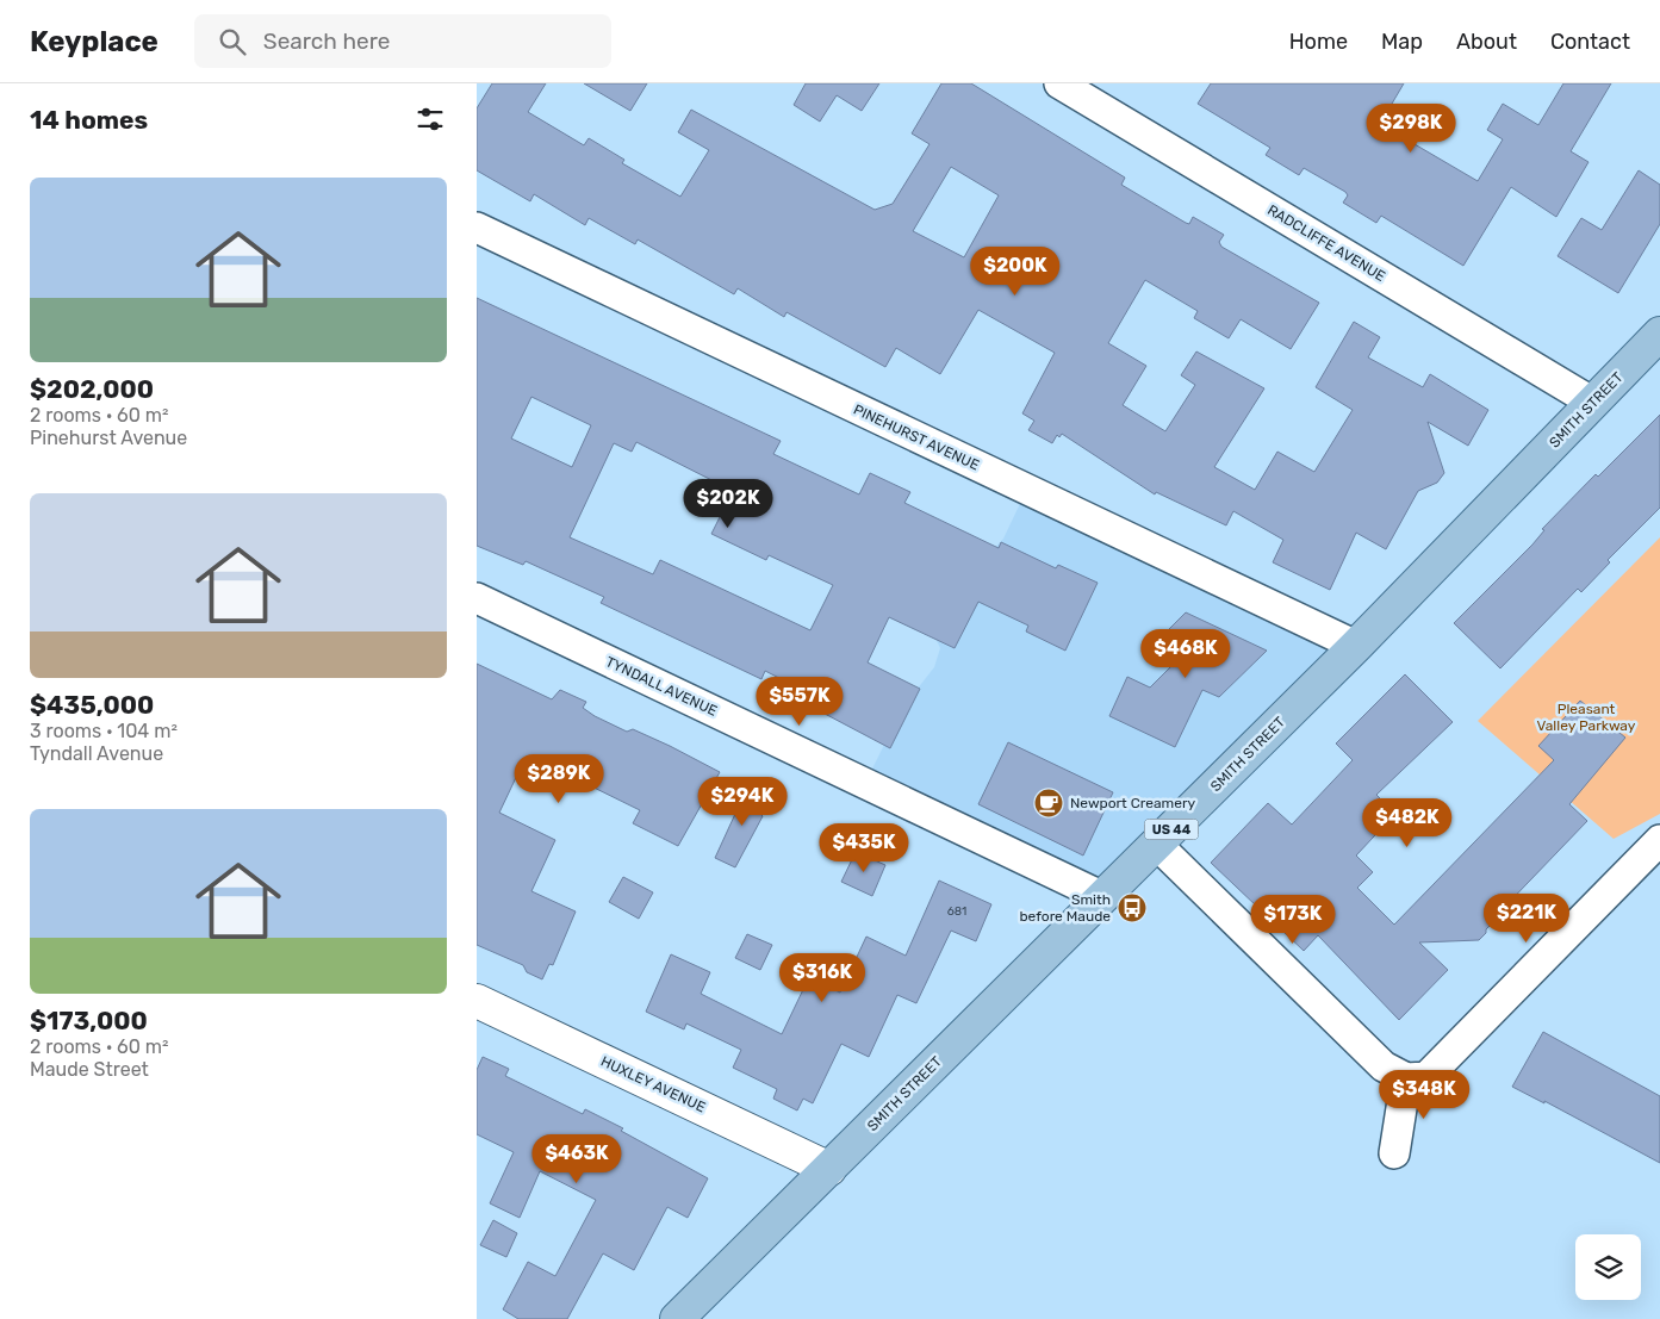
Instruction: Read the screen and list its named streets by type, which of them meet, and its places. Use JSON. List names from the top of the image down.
{
  "streets": {
    "main road": ["SMITH STREET", "US 44"],
    "street": [
      "RADCLIFFE AVENUE",
      "PINEHURST AVENUE",
      "TYNDALL AVENUE",
      "HUXLEY AVENUE"
    ]
  },
  "crossings": [
    ["RADCLIFFE AVENUE", "SMITH STREET"],
    ["SMITH STREET", "PINEHURST AVENUE"],
    ["SMITH STREET", "TYNDALL AVENUE"],
    ["SMITH STREET", "HUXLEY AVENUE"]
  ],
  "parks": ["Pleasant Valley Parkway"],
  "places": {
    "cafe": ["Newport Creamery"],
    "bus stop": ["Smith before Maude"]
  },
  "house_numbers": ["681"],
  "page": {
    "header": "Keyplace",
    "search": "Search here",
    "nav": [
      "Home",
      "Map",
      "About",
      "Contact"
    ],
    "heading": "14 homes",
    "price": [
      "$298K",
      "$200K",
      "$202K",
      "$468K",
      "$557K",
      "$289K",
      "$294K",
      "$482K",
      "$435K",
      "$221K",
      "$173K",
      "$316K",
      "$348K",
      "$463K"
    ],
    "list": [
      {
        "name": "$202,000",
        "note": "2 rooms · 60 m² · Pinehurst Avenue"
      },
      {
        "name": "$435,000",
        "note": "3 rooms · 104 m² · Tyndall Avenue"
      },
      {
        "name": "$173,000",
        "note": "2 rooms · 60 m² · Maude Street"
      }
    ]
  }
}
